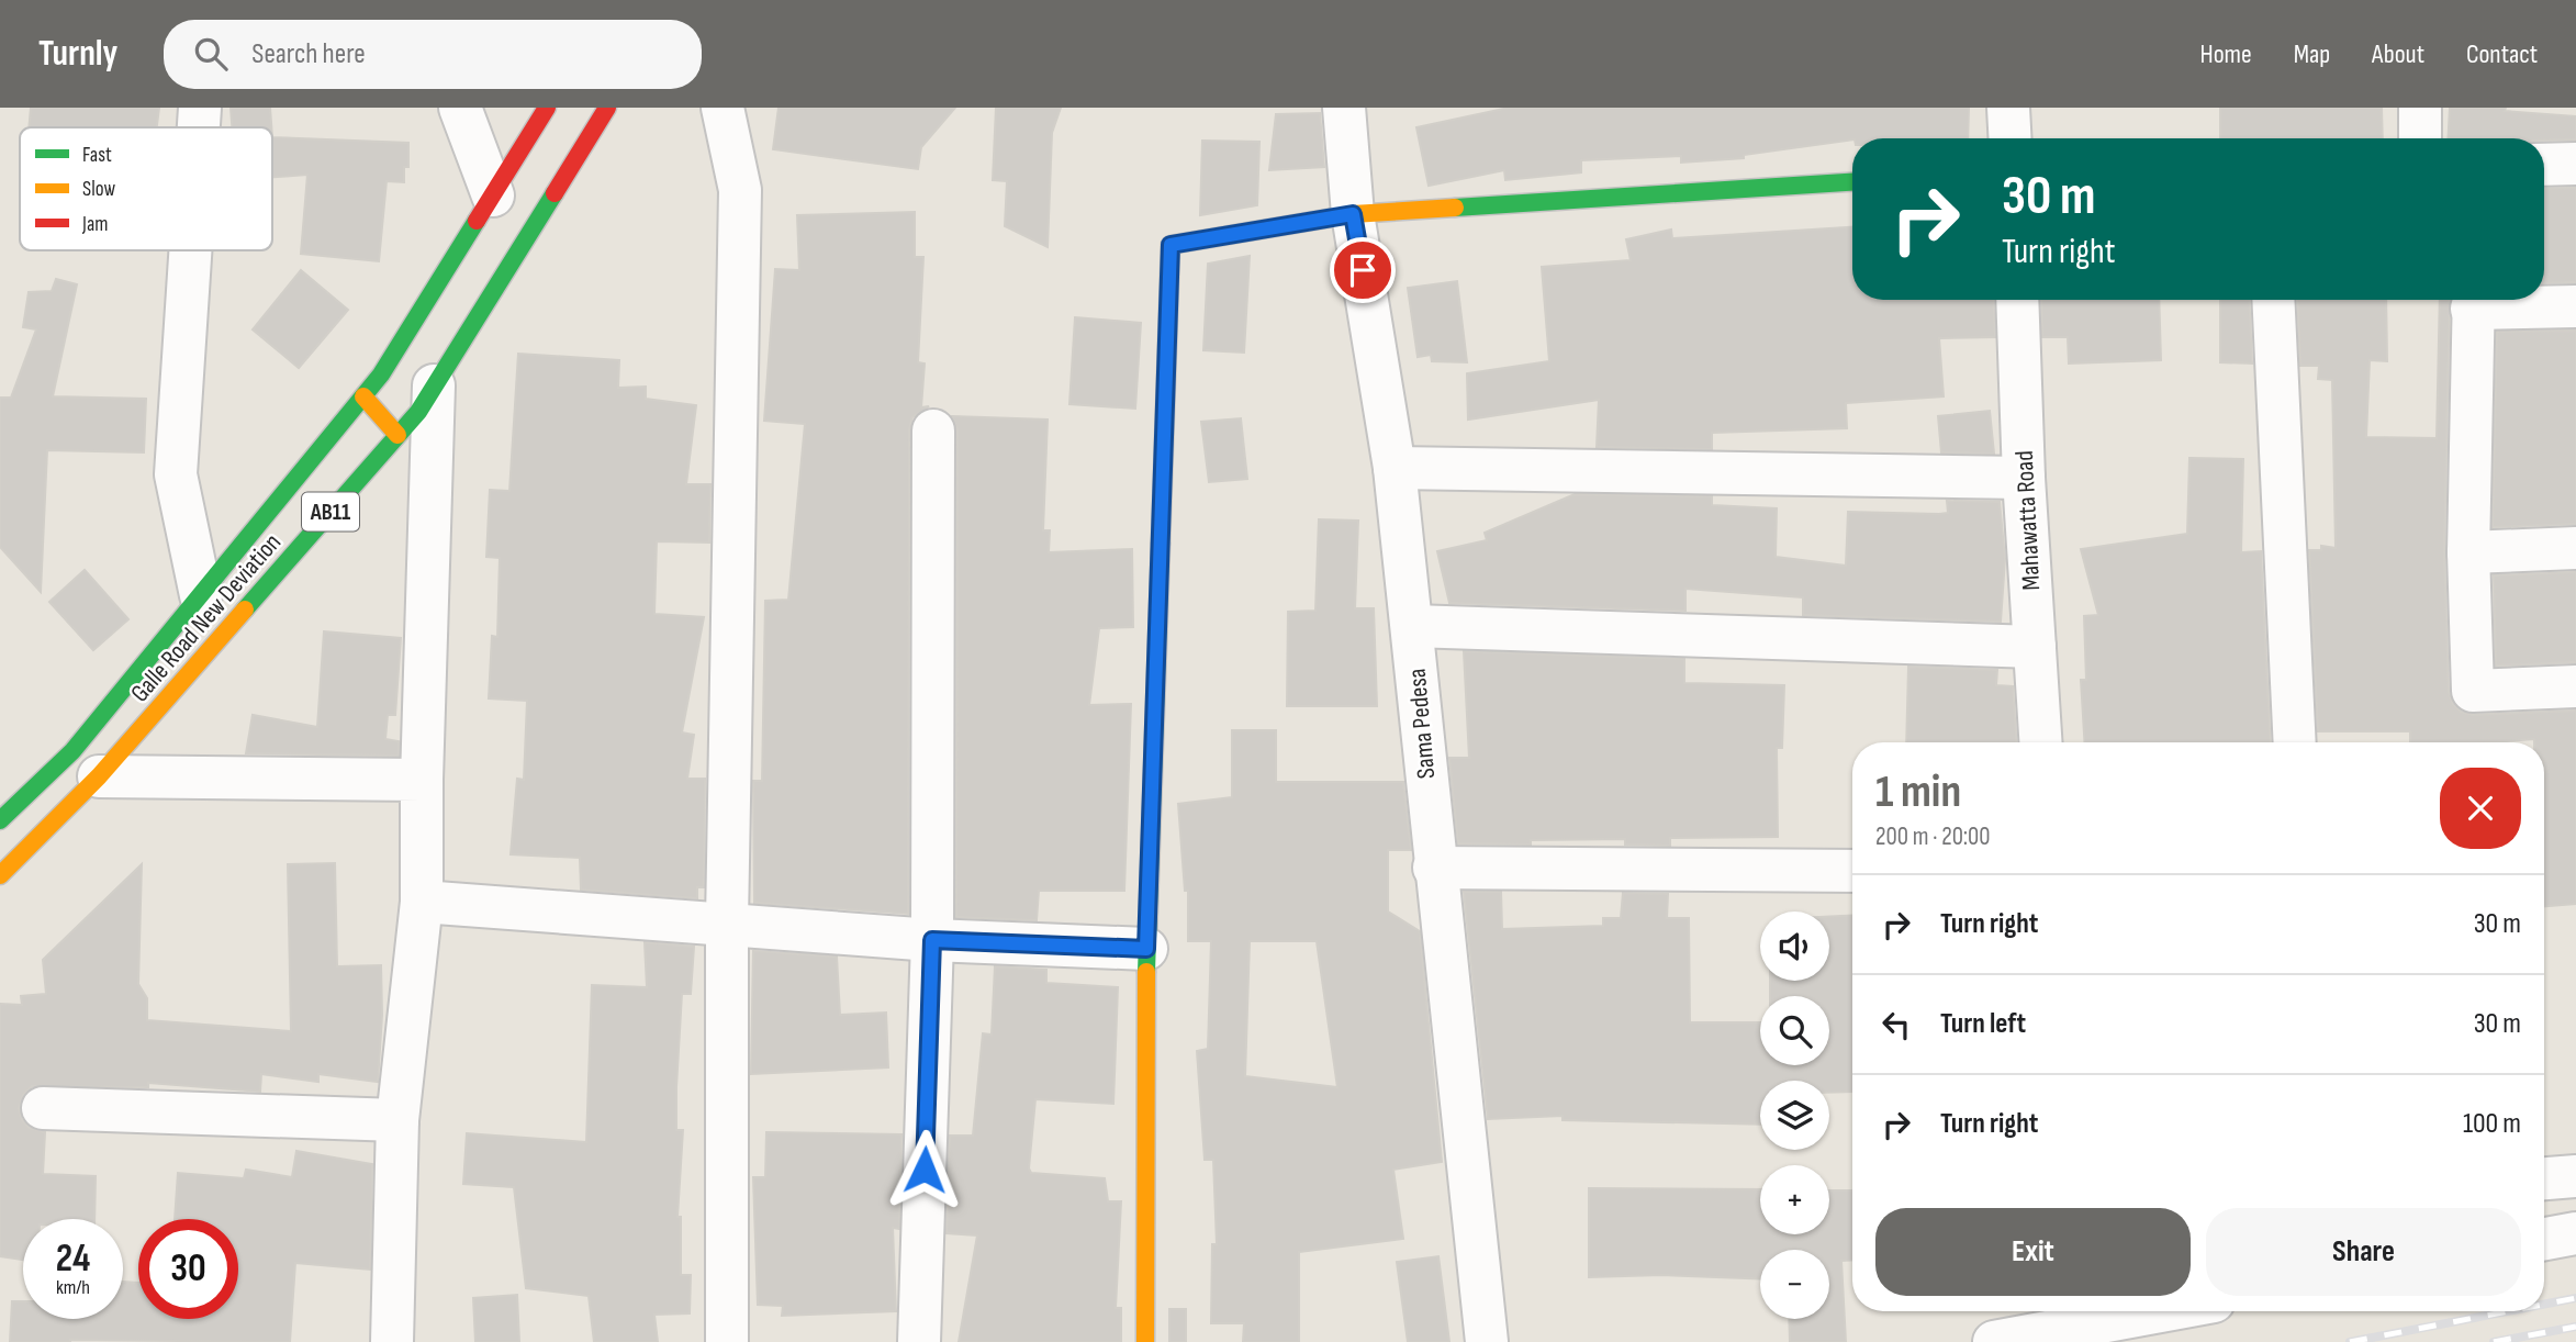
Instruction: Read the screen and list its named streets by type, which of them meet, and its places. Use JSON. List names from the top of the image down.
{
  "streets": {
    "main road": ["AB11", "Galle Road New Deviation"],
    "street": ["Mahawatta Road", "Sama Pedesa"]
  },
  "legend": ["Fast", "Slow", "Jam"],
  "page": {
    "header": "Turnly",
    "search": "Search here",
    "nav": [
      "Home",
      "Map",
      "About",
      "Contact"
    ],
    "turn": ["30 m", "Turn right"],
    "heading": ["1 min", "200 m · 20:00"],
    "list": [
      {
        "name": "Turn right",
        "value": "30 m"
      },
      {
        "name": "Turn left",
        "value": "30 m"
      },
      {
        "name": "Turn right",
        "value": "100 m"
      }
    ],
    "map_buttons": ["+", "−"],
    "buttons": ["Exit", "Share"],
    "speed": "24 km/h",
    "limit": "30"
  }
}
